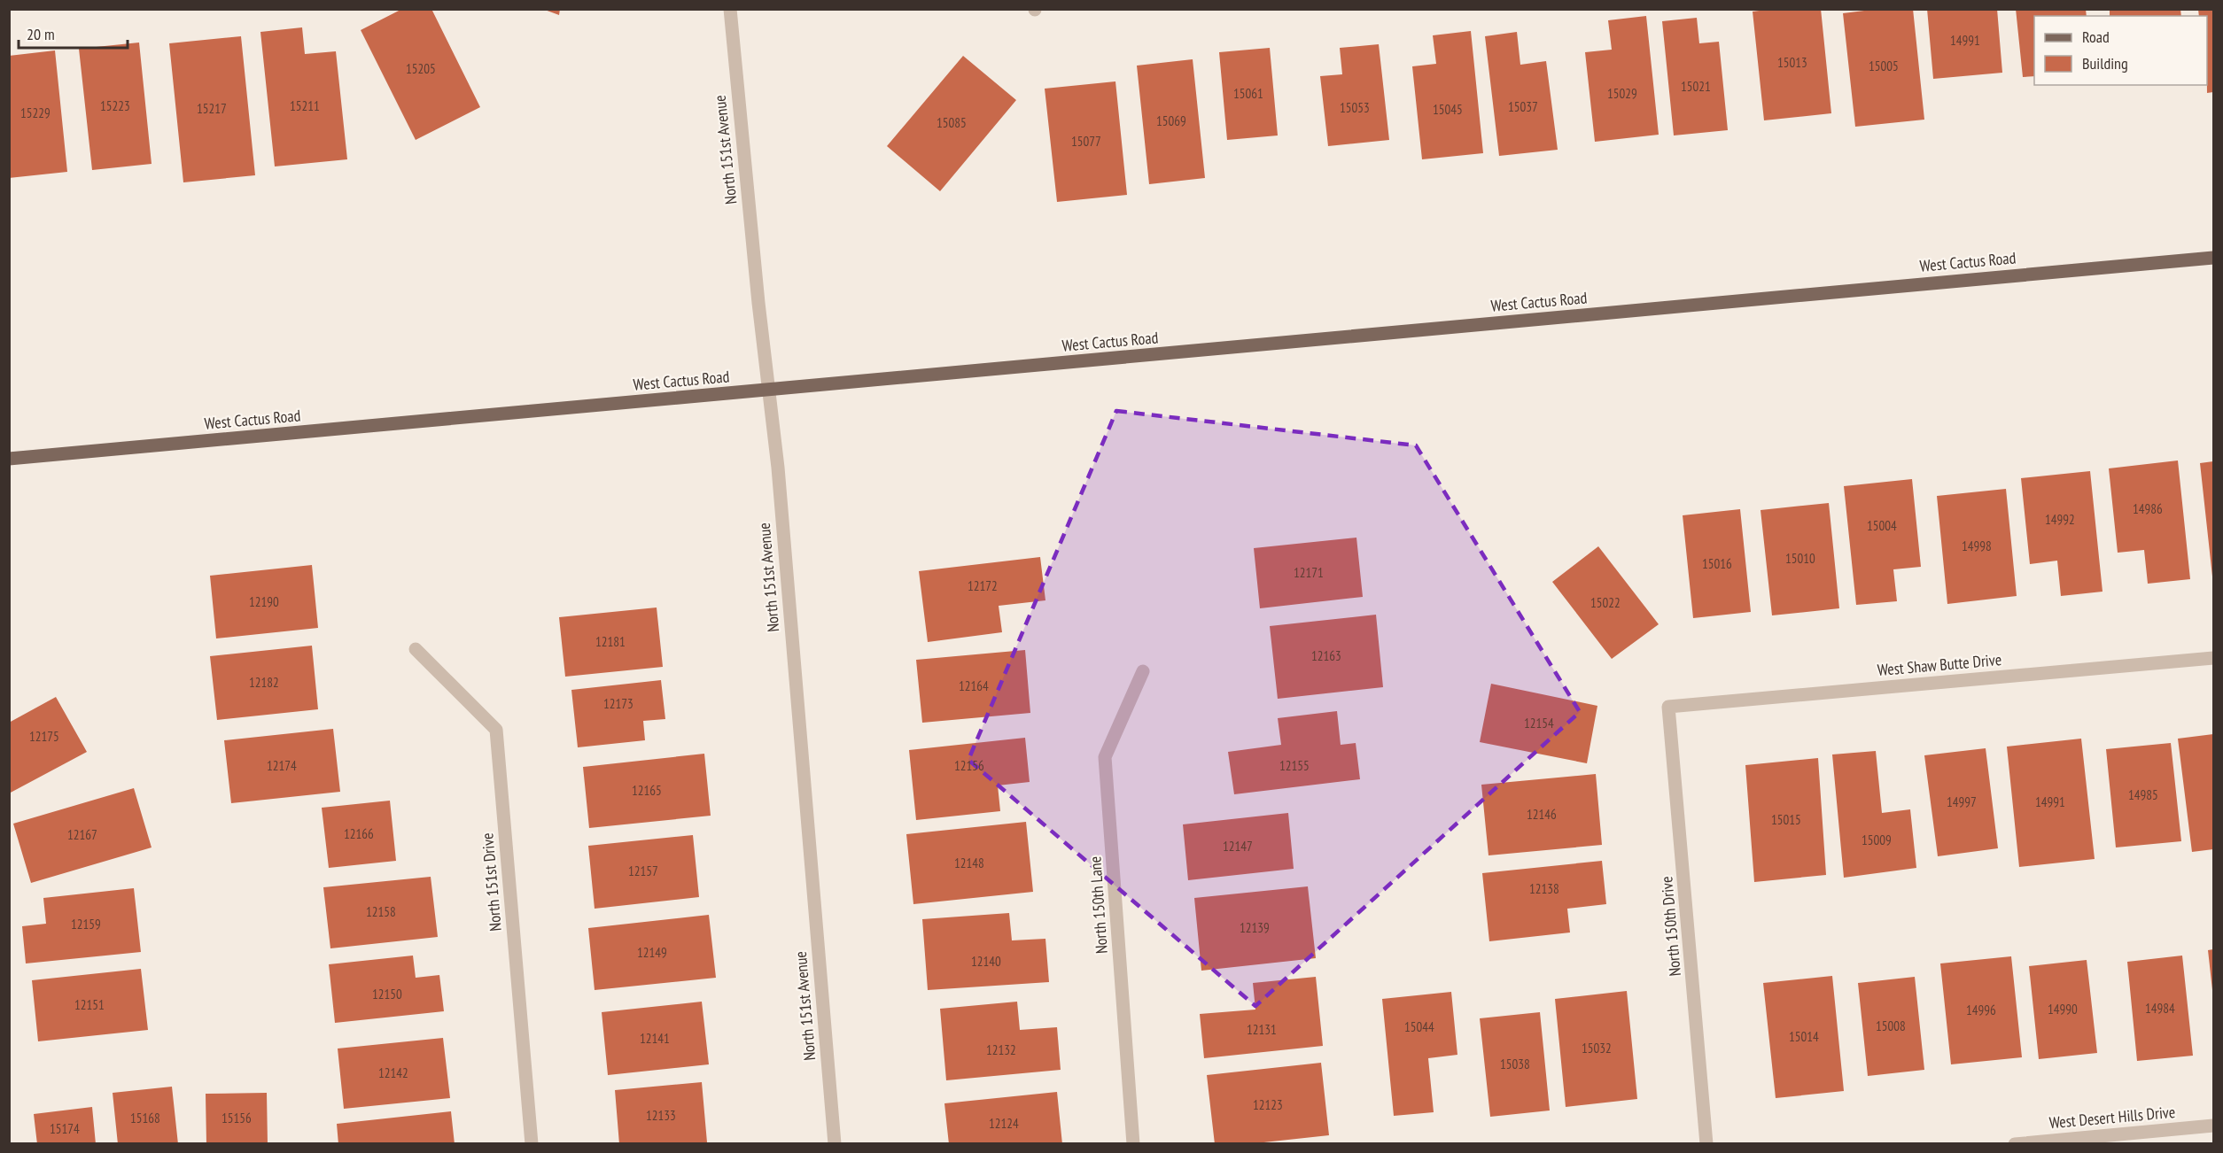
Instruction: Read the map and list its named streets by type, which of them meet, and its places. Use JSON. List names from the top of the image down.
{
  "streets": {
    "main road": ["West Cactus Road"],
    "street": [
      "North 151st Avenue",
      "West Shaw Butte Drive",
      "North 151st Drive",
      "North 150th Lane",
      "North 150th Drive",
      "West Desert Hills Drive"
    ]
  },
  "crossings": [
    ["North 151st Avenue", "West Cactus Road"],
    ["West Shaw Butte Drive", "North 150th Drive"]
  ],
  "house_numbers": [
    "14991",
    "15013",
    "15005",
    "15205",
    "15021",
    "15061",
    "15029",
    "15223",
    "15211",
    "15037",
    "15053",
    "15217",
    "15045",
    "15229",
    "15069",
    "15085",
    "15077",
    "14986",
    "14992",
    "15004",
    "14998",
    "15010",
    "15016",
    "12171",
    "12172",
    "12190",
    "15022",
    "12181",
    "12163",
    "12182",
    "12164",
    "12173",
    "12154",
    "12175",
    "12174",
    "12156",
    "12155",
    "12165",
    "14985",
    "14997",
    "14991",
    "12146",
    "15015",
    "12166",
    "12167",
    "15009",
    "12147",
    "12148",
    "12157",
    "12138",
    "12158",
    "12159",
    "12139",
    "12149",
    "12140",
    "12150",
    "12151",
    "14984",
    "14990",
    "14996",
    "15008",
    "15044",
    "12131",
    "15014",
    "12141",
    "15032",
    "12132",
    "15038",
    "12142",
    "12123",
    "12133",
    "15168",
    "15156",
    "12124",
    "15174"
  ],
  "legend": ["Road", "Building"],
  "scale_bar": "20 m"
}
